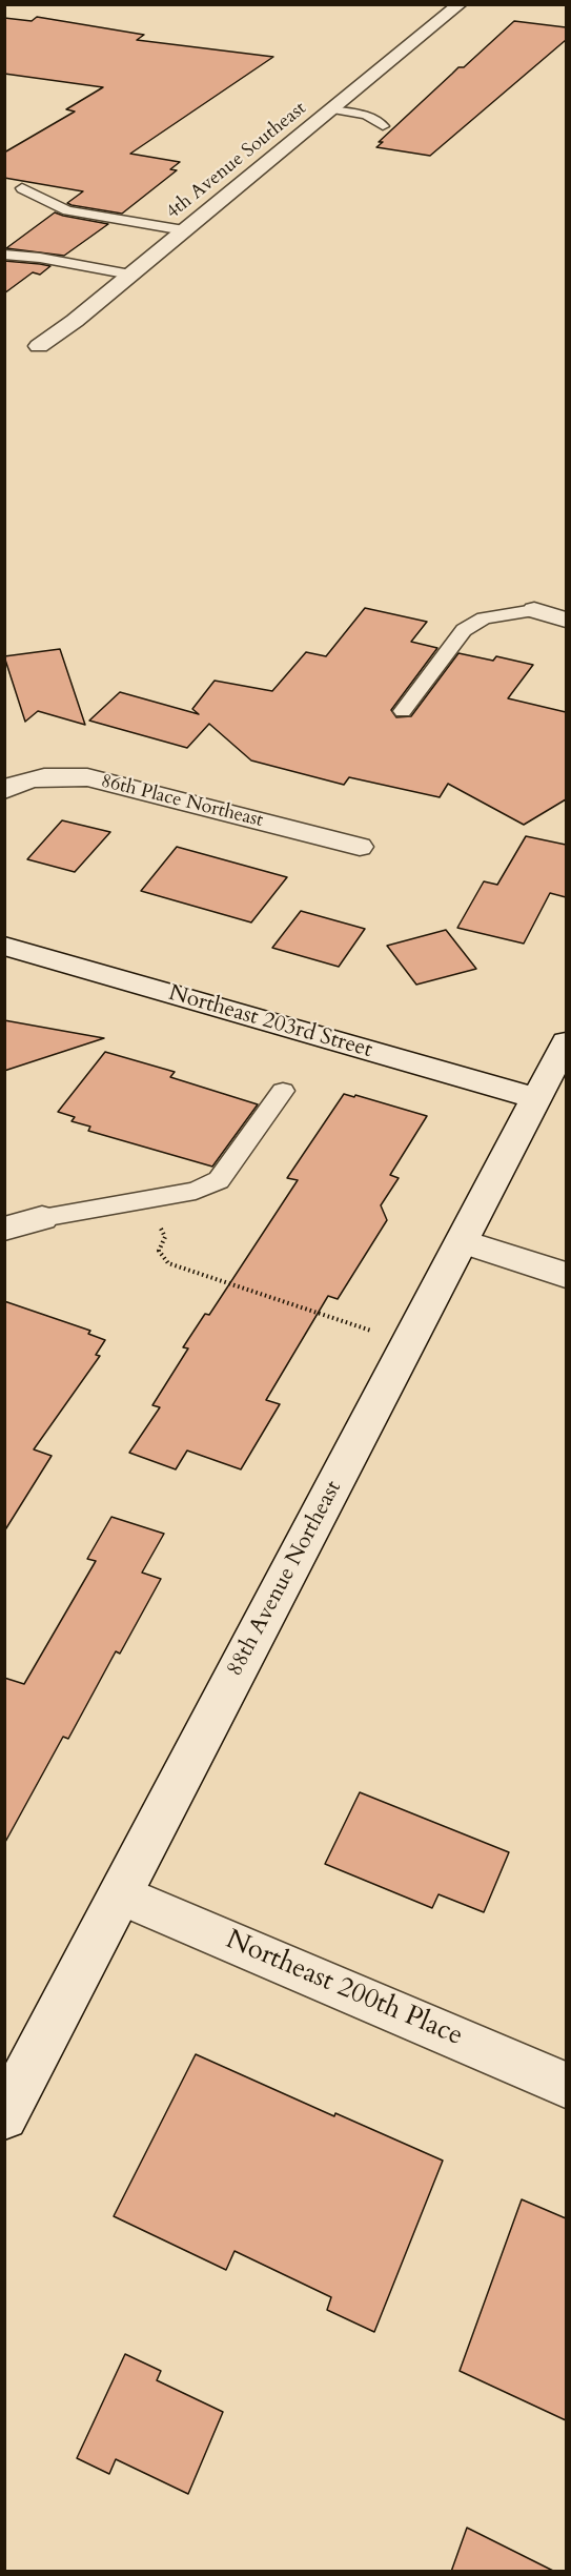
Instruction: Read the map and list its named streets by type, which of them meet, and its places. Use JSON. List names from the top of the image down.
{
  "streets": {
    "street": [
      "4th Avenue Southeast",
      "86th Place Northeast",
      "Northeast 203rd Street",
      "88th Avenue Northeast",
      "Northeast 200th Place"
    ]
  },
  "crossings": [
    ["Northeast 203rd Street", "88th Avenue Northeast"],
    ["88th Avenue Northeast", "Northeast 200th Place"]
  ]
}
